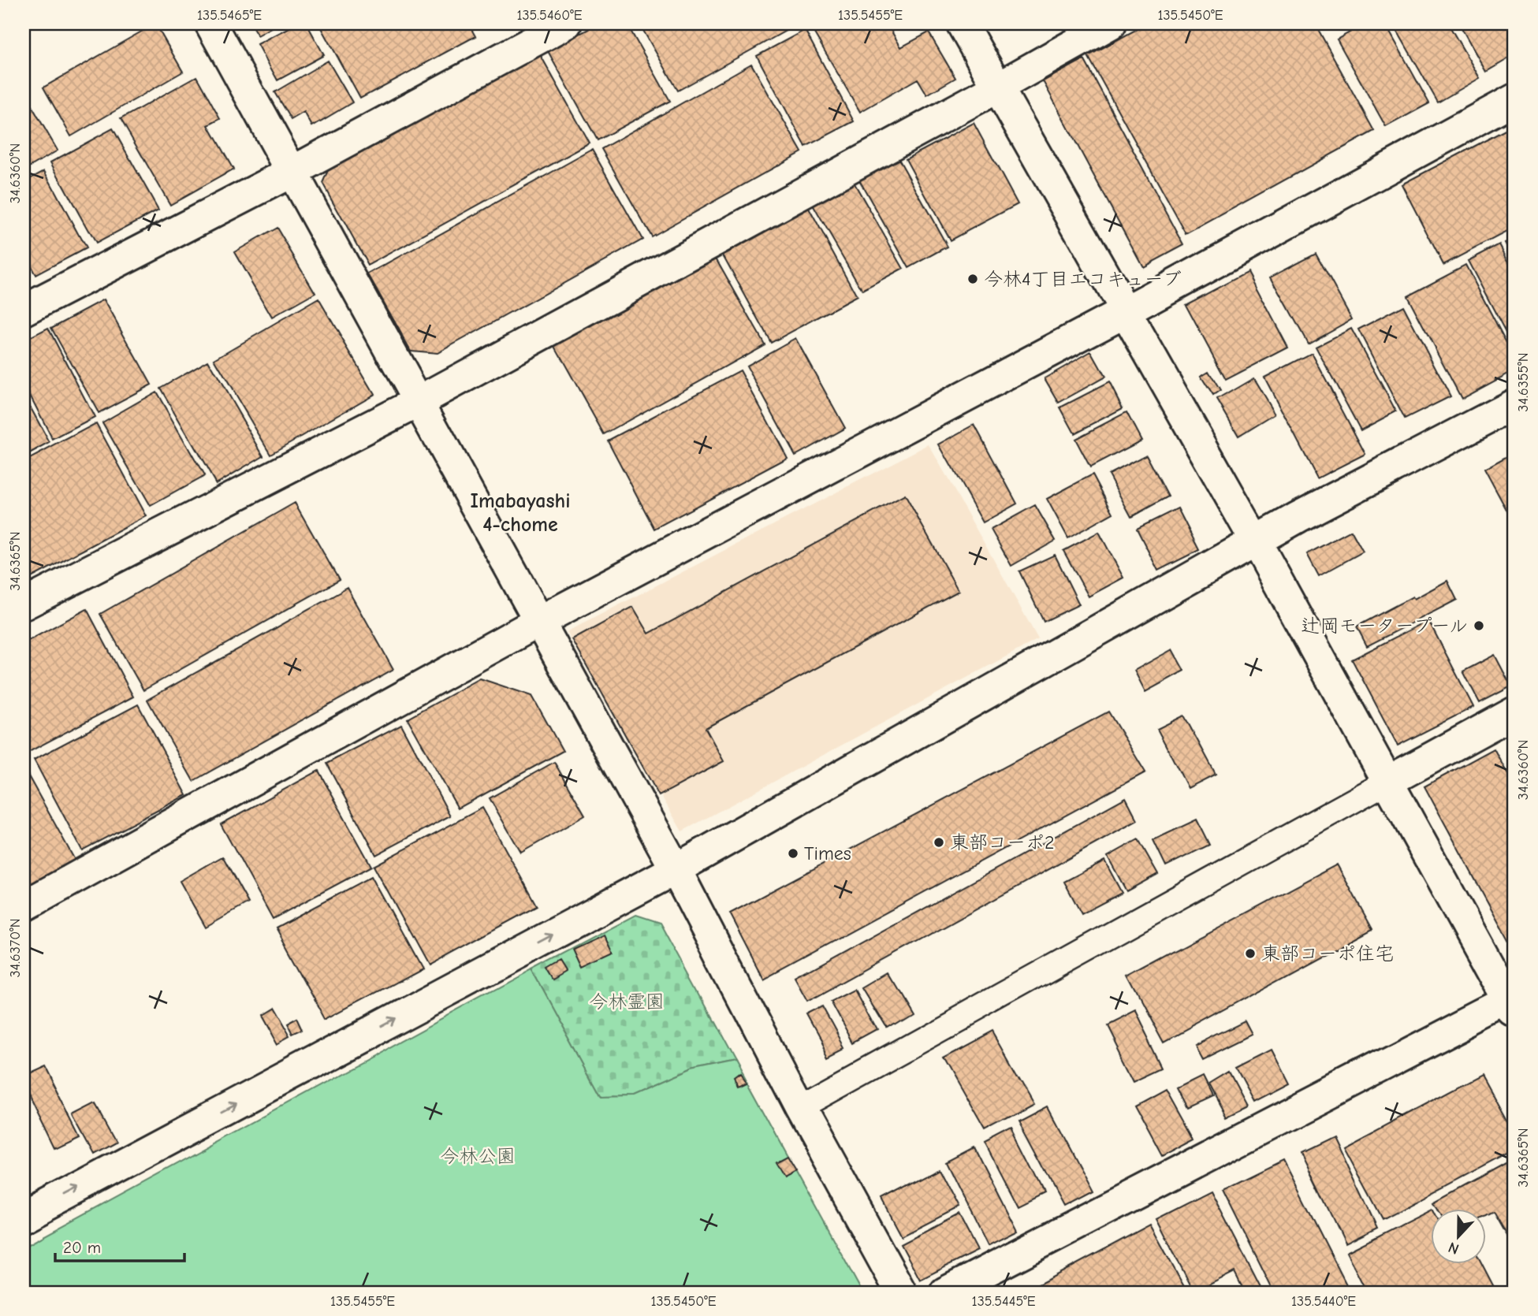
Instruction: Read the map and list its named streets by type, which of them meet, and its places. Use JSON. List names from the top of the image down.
{
  "districts": ["Imabayashi 4-chome"],
  "parks": ["今林霊園", "今林公園"],
  "places": [
    "今林4丁目エコキューブ",
    "辻岡モータープール",
    "東部コーポ2",
    "Times",
    "東部コーポ住宅"
  ],
  "scale_bar": "20 m",
  "north": "bottom",
  "coordinates": [
    "135.5465°E",
    "135.5460°E",
    "135.5455°E",
    "135.5450°E",
    "34.6360°N",
    "34.6355°N",
    "34.6365°N",
    "34.6370°N",
    "135.5445°E",
    "135.5440°E"
  ]
}
